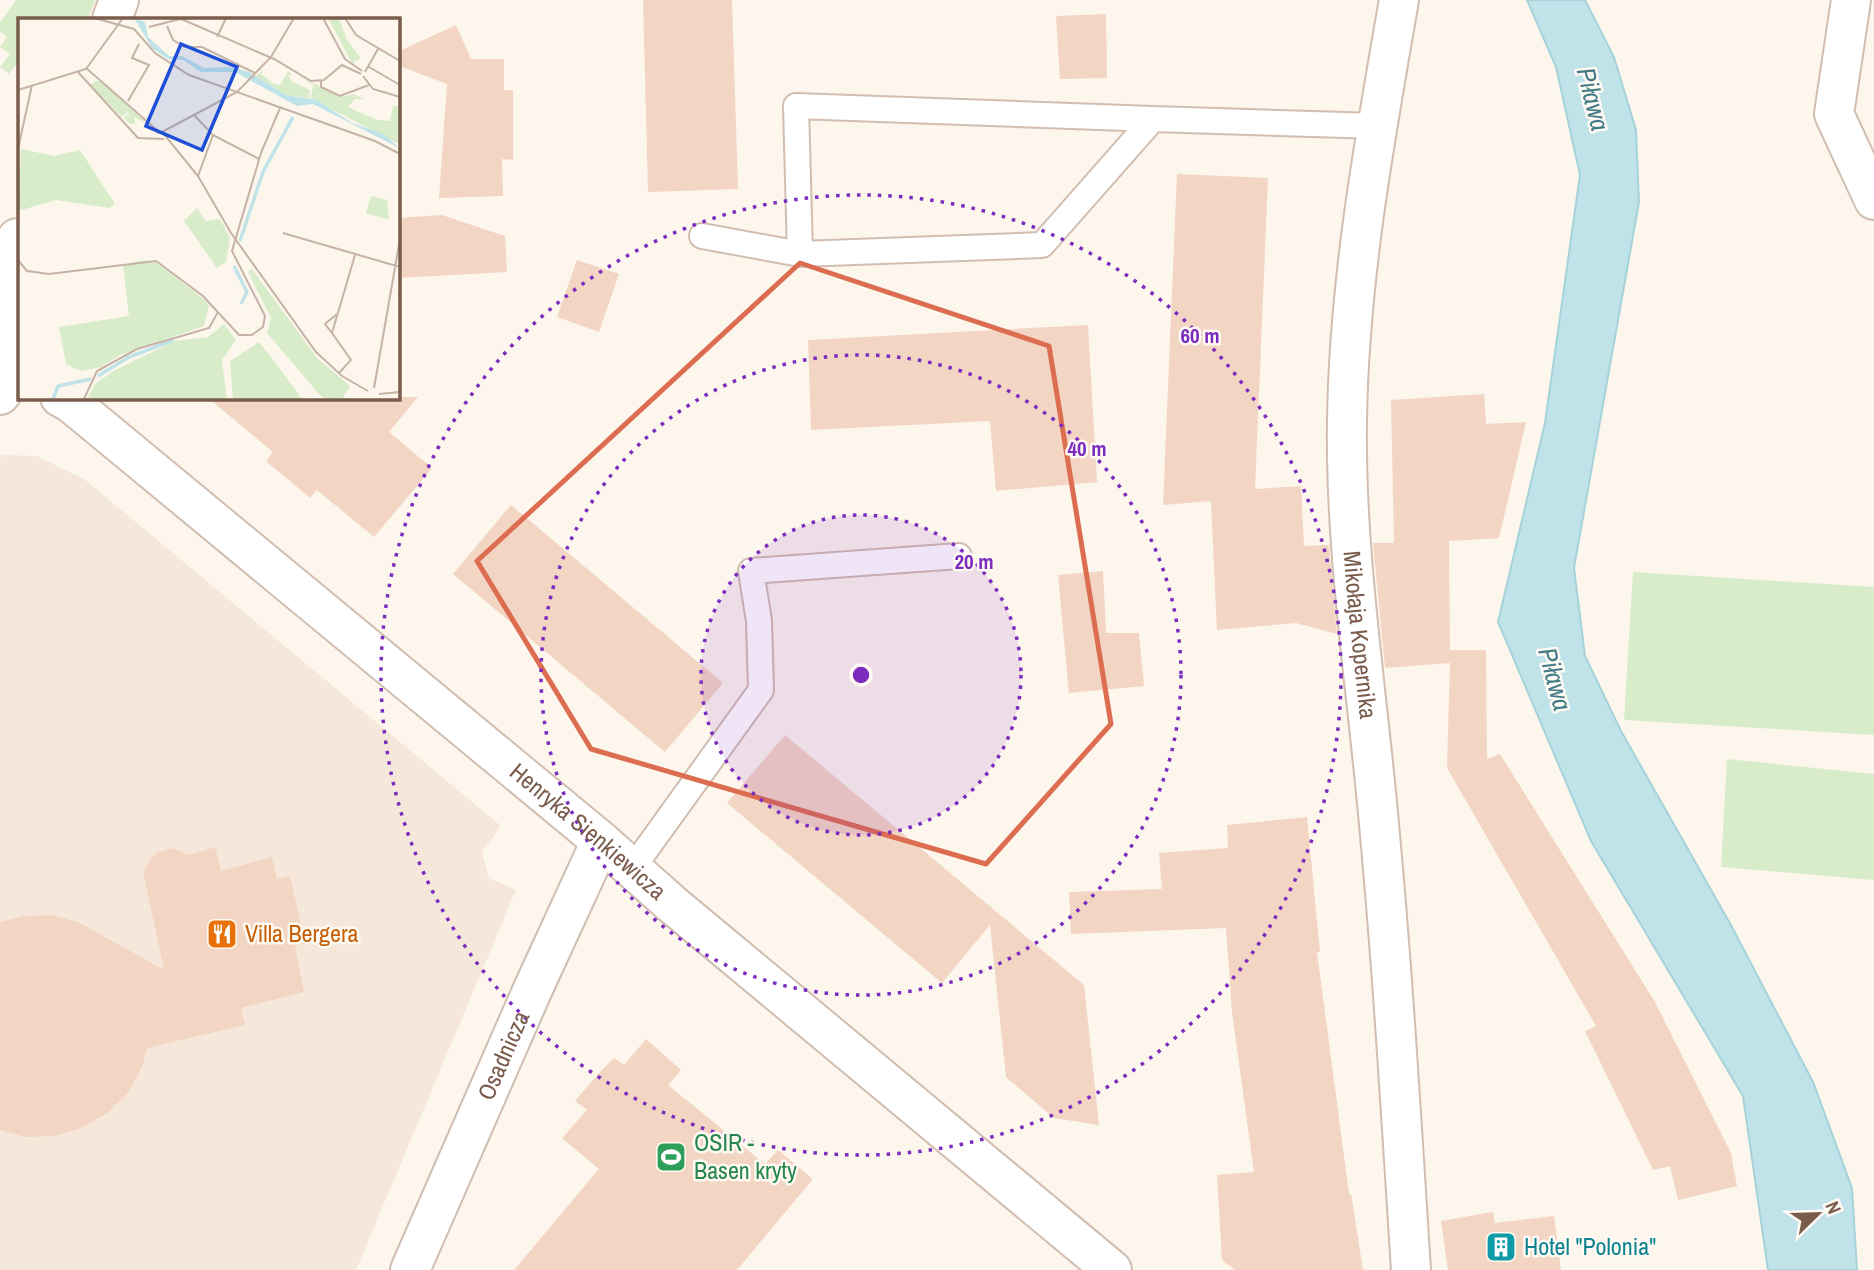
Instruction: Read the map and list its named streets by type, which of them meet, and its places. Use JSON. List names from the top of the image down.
{
  "streets": {
    "street": ["Mikołaja Kopernika", "Henryka Sienkiewicza", "Osadnicza"]
  },
  "crossings": [
    ["Henryka Sienkiewicza", "Osadnicza"]
  ],
  "water": ["Piława"],
  "places": {
    "restaurant": ["Villa Bergera"],
    "sports": ["OSIR - Basen kryty"],
    "building": ["Hotel \"Polonia\""]
  },
  "north": "top right",
  "rings": ["60 m", "40 m", "20 m"]
}
